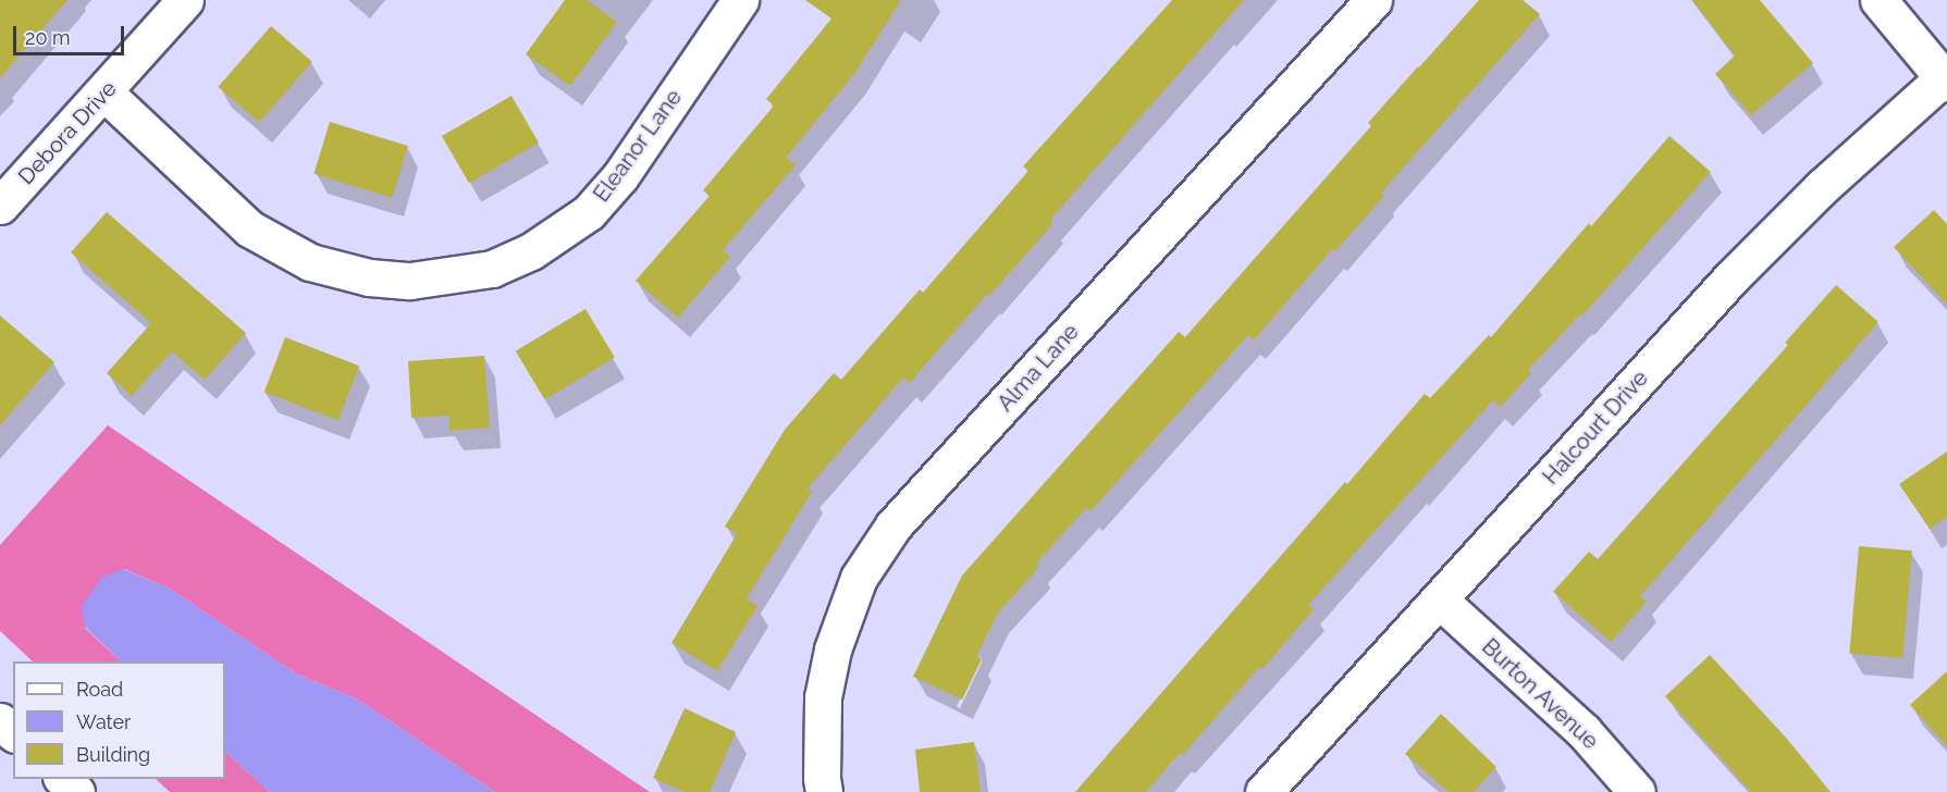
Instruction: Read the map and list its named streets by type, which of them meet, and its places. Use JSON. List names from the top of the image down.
{
  "streets": {
    "street": [
      "Debora Drive",
      "Eleanor Lane",
      "Alma Lane",
      "Halcourt Drive",
      "Burton Avenue"
    ]
  },
  "crossings": [
    ["Debora Drive", "Eleanor Lane"],
    ["Halcourt Drive", "Burton Avenue"]
  ],
  "legend": ["Road", "Water", "Building"],
  "scale_bar": "20 m"
}
